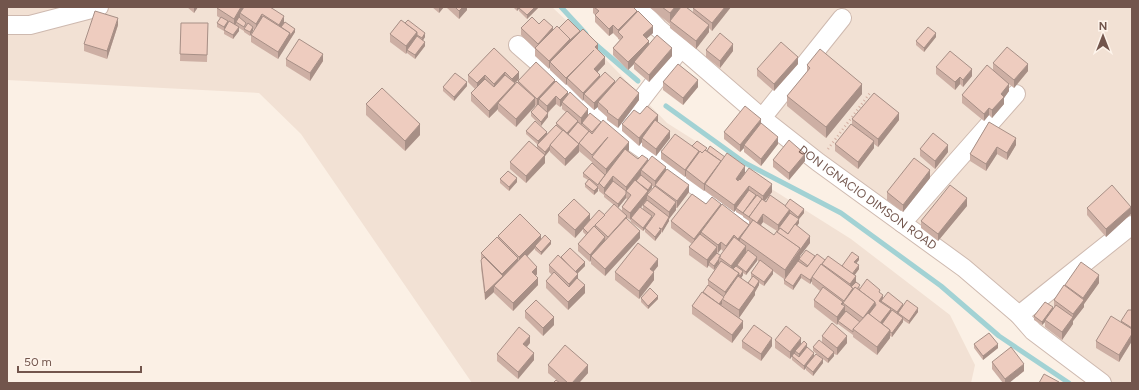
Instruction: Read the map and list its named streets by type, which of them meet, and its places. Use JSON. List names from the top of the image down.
{
  "streets": {
    "street": ["DON IGNACIO DIMSON ROAD"]
  },
  "scale_bar": "50 m",
  "north": "top"
}
